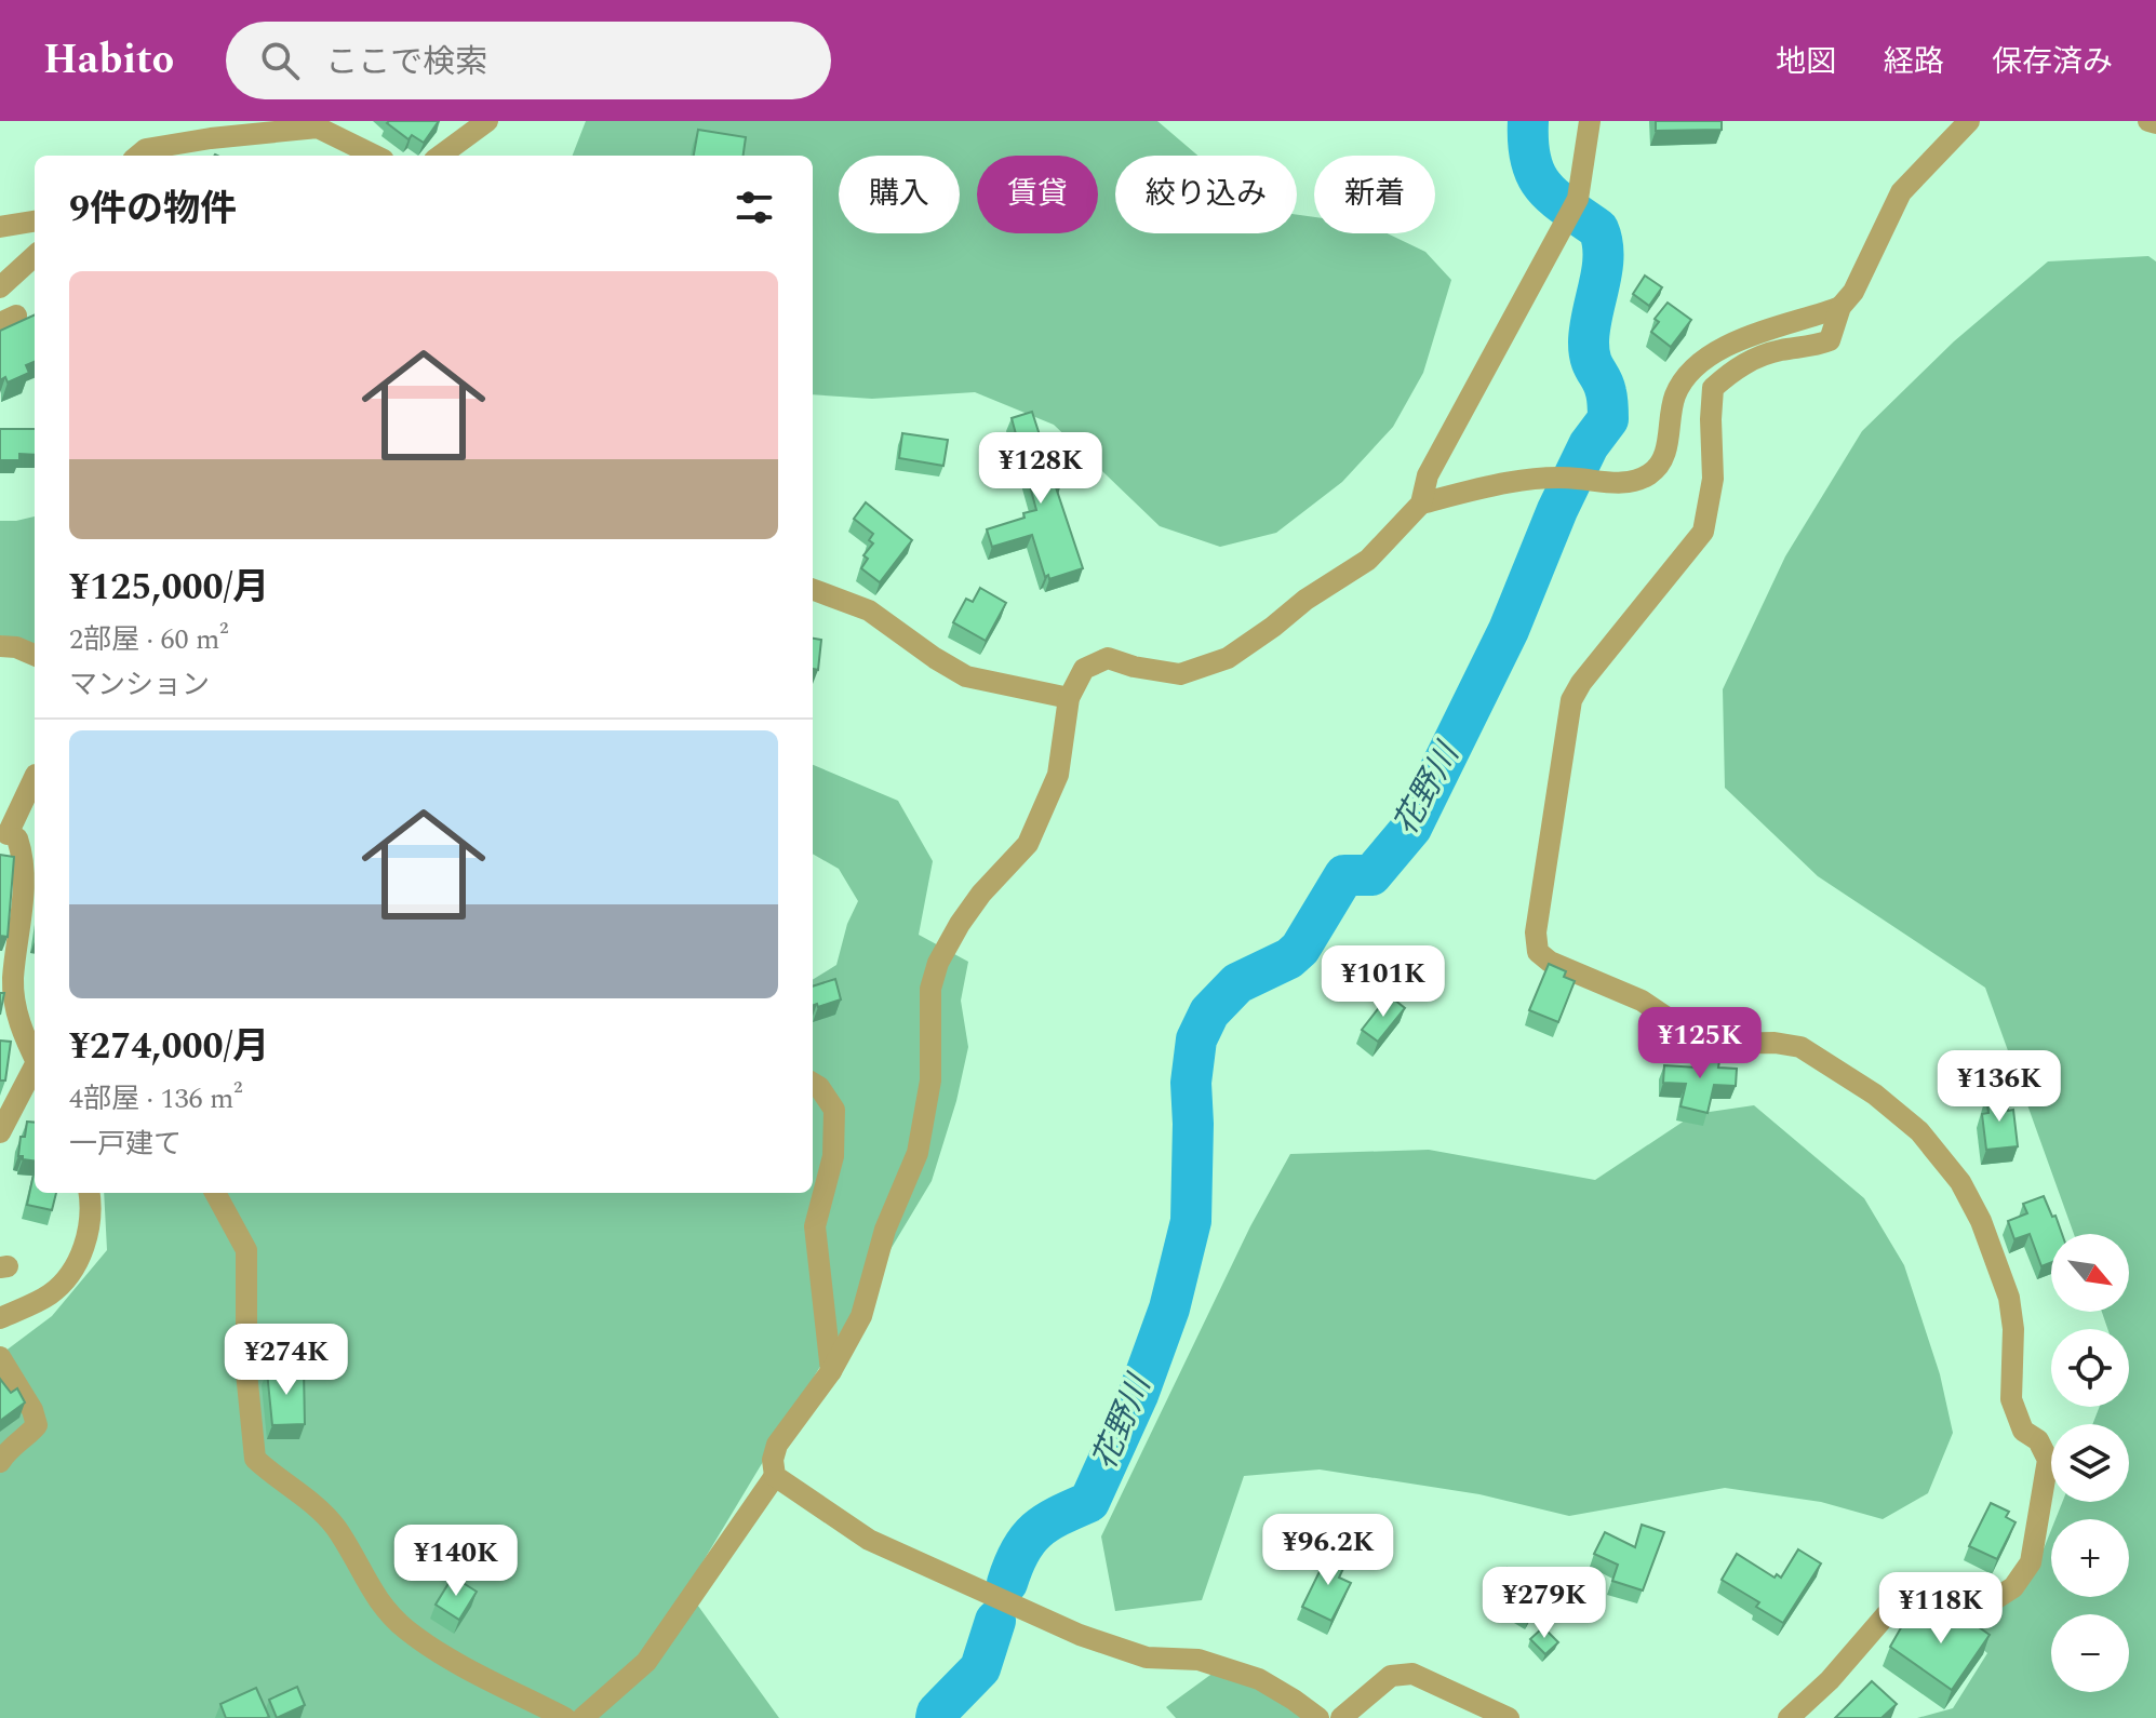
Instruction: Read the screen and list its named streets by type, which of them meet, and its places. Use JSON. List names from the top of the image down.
{
  "water": ["花野川"],
  "north": "bottom right",
  "page": {
    "header": "Habito",
    "search": "ここで検索",
    "nav": ["地図", "経路", "保存済み"],
    "chip": [
      "購入",
      "賃貸",
      "絞り込み",
      "新着"
    ],
    "heading": "9件の物件",
    "list": [
      {
        "name": "¥125,000/月",
        "note": "2部屋 · 60 m² · マンション"
      },
      {
        "name": "¥274,000/月",
        "note": "4部屋 · 136 m² · 一戸建て"
      }
    ],
    "price": [
      "¥128K",
      "¥101K",
      "¥125K",
      "¥136K",
      "¥274K",
      "¥96.2K",
      "¥140K",
      "¥279K",
      "¥118K"
    ],
    "map_buttons": ["+", "−"]
  }
}
